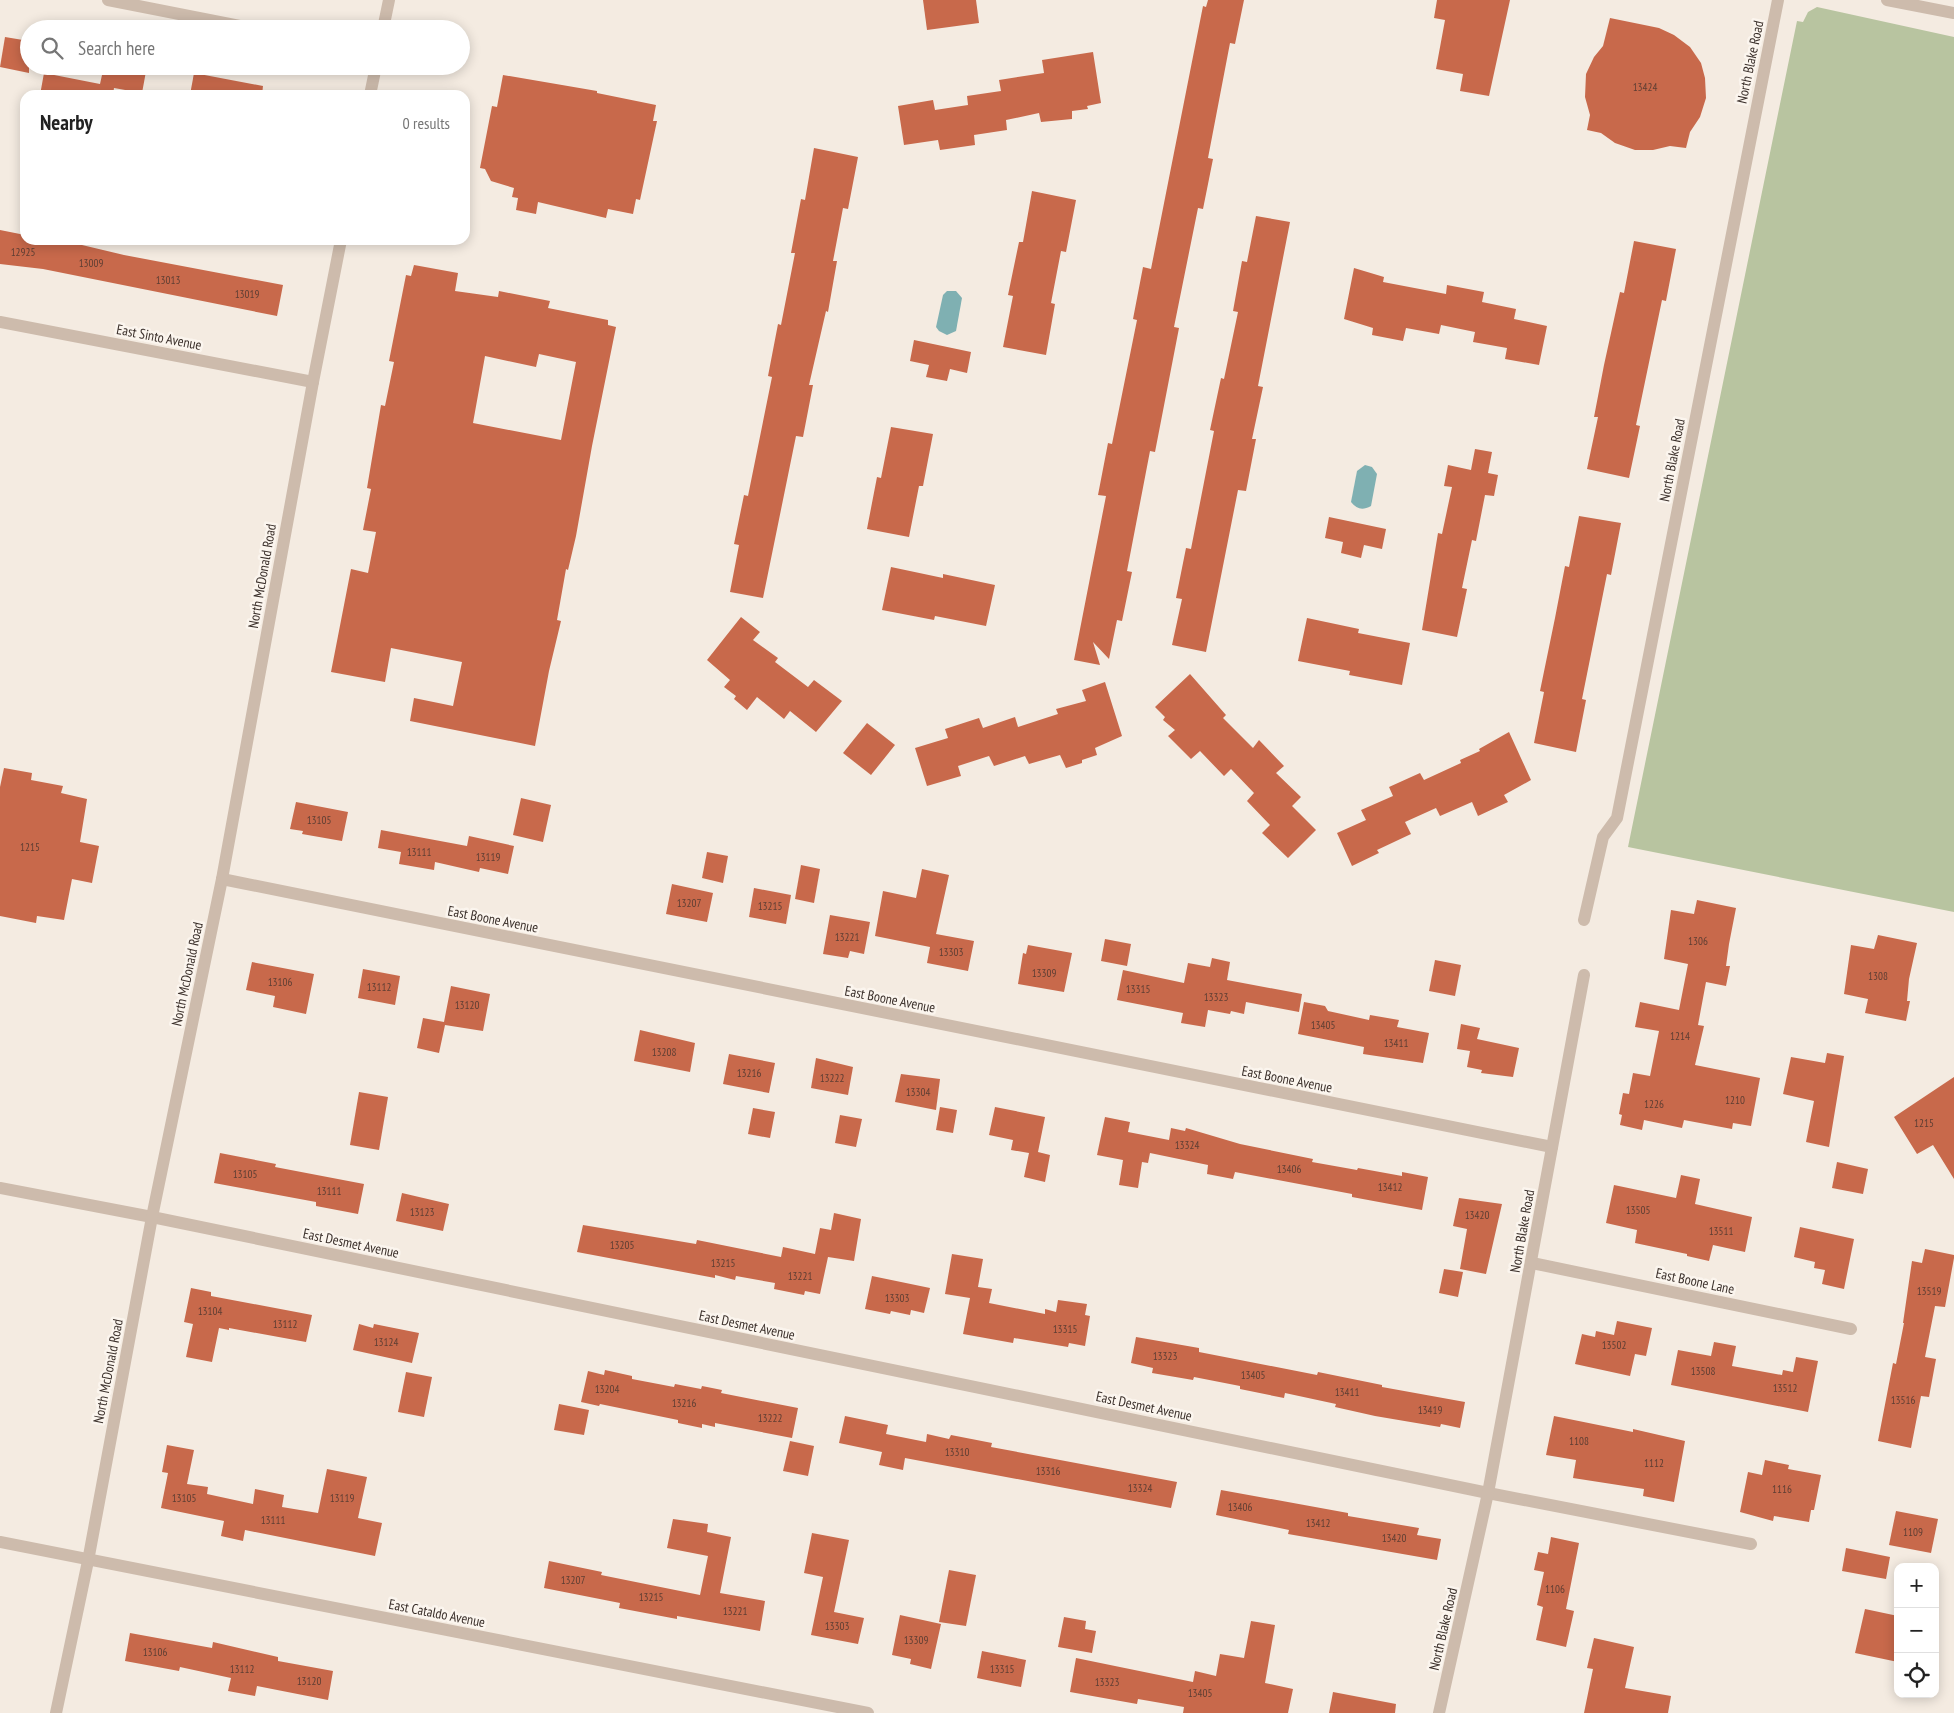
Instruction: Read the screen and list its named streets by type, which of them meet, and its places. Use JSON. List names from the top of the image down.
{
  "streets": {
    "street": [
      "North Blake Road",
      "East Sinto Avenue",
      "North McDonald Road",
      "East Boone Avenue",
      "East Desmet Avenue",
      "East Boone Lane",
      "East Cataldo Avenue"
    ]
  },
  "crossings": [
    ["North Blake Road", "East Boone Avenue"],
    ["North Blake Road", "East Desmet Avenue"],
    ["North Blake Road", "East Boone Lane"],
    ["East Sinto Avenue", "North McDonald Road"],
    ["North McDonald Road", "East Boone Avenue"],
    ["North McDonald Road", "East Desmet Avenue"],
    ["North McDonald Road", "East Cataldo Avenue"]
  ],
  "house_numbers": [
    "13424",
    "12925",
    "13009",
    "13013",
    "13019",
    "13105",
    "1215",
    "13111",
    "13119",
    "13207",
    "13215",
    "13221",
    "1306",
    "13303",
    "13309",
    "1308",
    "13106",
    "13112",
    "13315",
    "13323",
    "13120",
    "13405",
    "1214",
    "13411",
    "13208",
    "13216",
    "13222",
    "13304",
    "1210",
    "1226",
    "1215",
    "13324",
    "13406",
    "13105",
    "13412",
    "13111",
    "13505",
    "13123",
    "13420",
    "13511",
    "13205",
    "13215",
    "13221",
    "13519",
    "13303",
    "13104",
    "13112",
    "13315",
    "13124",
    "13502",
    "13323",
    "13508",
    "13405",
    "13512",
    "13204",
    "13411",
    "13516",
    "13216",
    "13419",
    "13222",
    "1108",
    "13310",
    "1112",
    "13316",
    "13324",
    "1116",
    "13105",
    "13119",
    "13406",
    "13111",
    "13412",
    "1109",
    "13420",
    "13207",
    "1106",
    "13215",
    "13221",
    "13303",
    "13309",
    "13106",
    "13112",
    "13315",
    "13120",
    "13323",
    "13405"
  ],
  "page": {
    "search": "Search here",
    "heading": ["Nearby", "0 results"],
    "map_buttons": ["+", "−"]
  }
}
